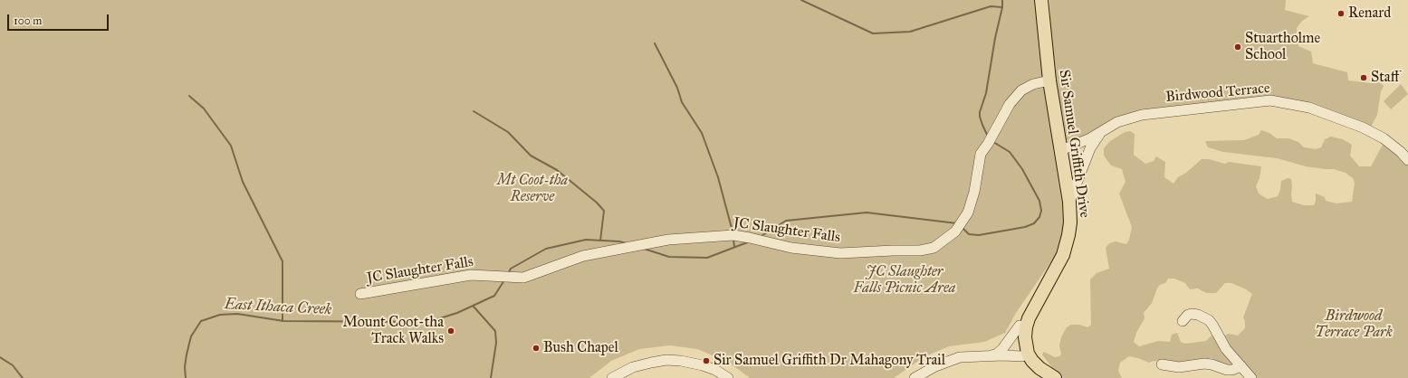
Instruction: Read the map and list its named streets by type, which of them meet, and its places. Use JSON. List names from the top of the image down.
{
  "streets": {
    "main road": ["Sir Samuel Griffith Drive"],
    "street": ["Birdwood Terrace", "JC Slaughter Falls"]
  },
  "crossings": [
    ["Birdwood Terrace", "Sir Samuel Griffith Drive"],
    ["Sir Samuel Griffith Drive", "JC Slaughter Falls"]
  ],
  "water": ["East Ithaca Creek"],
  "parks": ["Mt Coot-tha Reserve", "JC Slaughter Falls Picnic Area", "Birdwood Terrace Park"],
  "places": [
    "Renard",
    "Stuartholme School",
    "Staff",
    "Mount Coot-tha Track Walks",
    "Bush Chapel",
    "Sir Samuel Griffith Dr Mahagony Trail"
  ],
  "scale_bar": "100 m"
}
